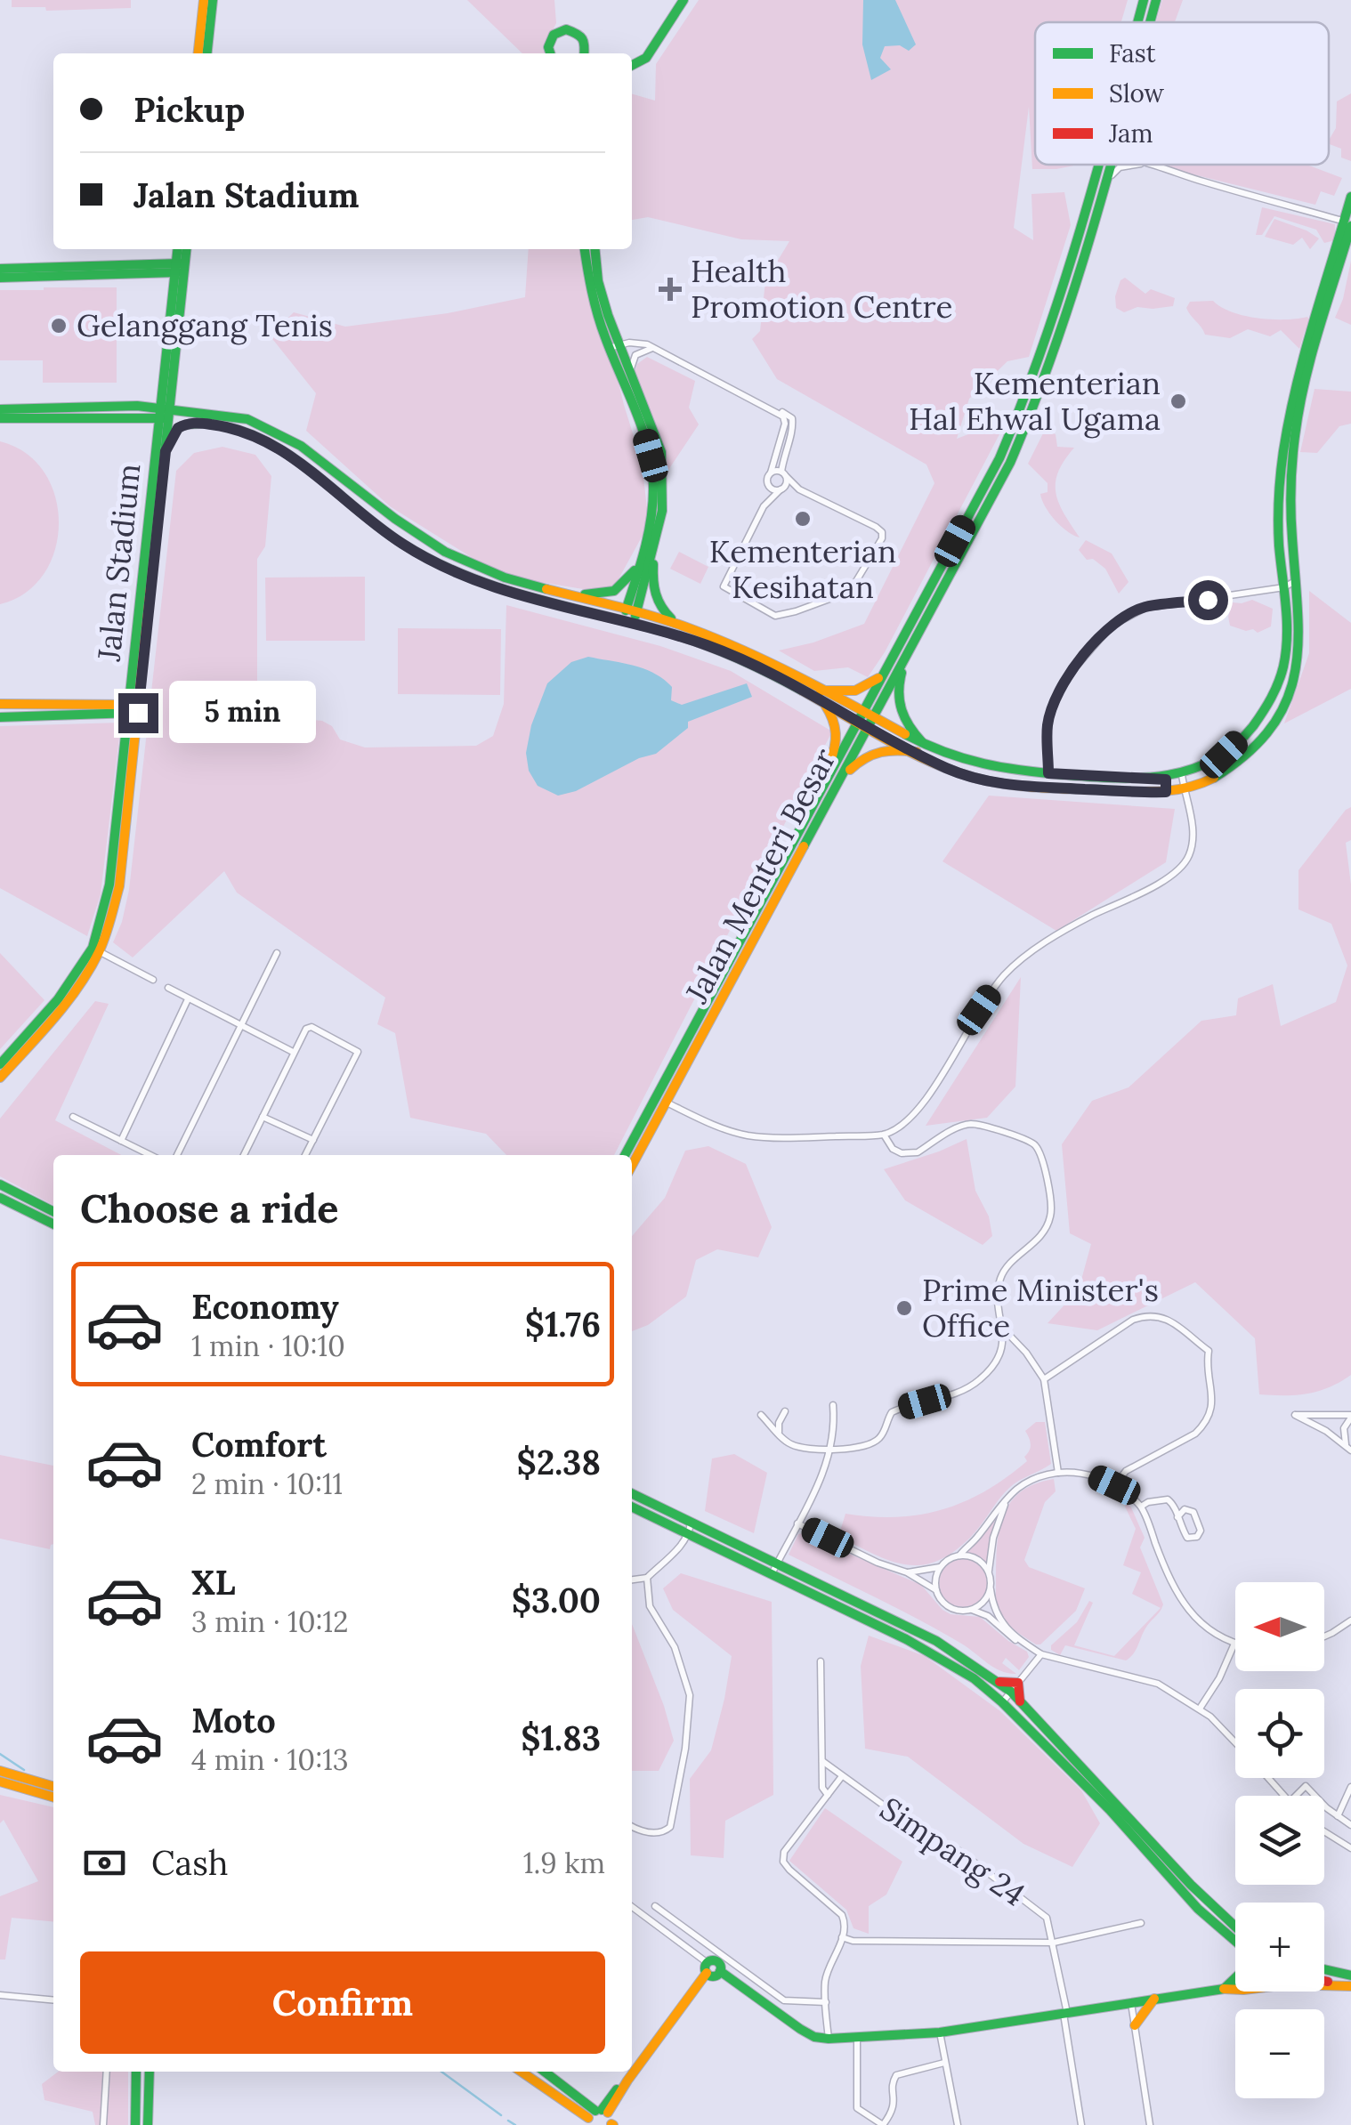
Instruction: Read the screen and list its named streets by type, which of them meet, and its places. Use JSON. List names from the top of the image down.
{
  "streets": {
    "main road": ["Jalan Stadium", "Jalan Menteri Besar"],
    "street": ["Simpang 24"]
  },
  "places": {
    "health": ["Health Promotion Centre"],
    "other": [
      "Gelanggang Tenis",
      "Kementerian Hal Ehwal Ugama",
      "Kementerian Kesihatan",
      "Prime Minister's Office"
    ]
  },
  "legend": ["Fast", "Slow", "Jam"],
  "north": "left",
  "page": {
    "banner": ["Pickup", "Jalan Stadium"],
    "bubble": "5 min",
    "heading": "Choose a ride",
    "list": [
      {
        "name": "Economy",
        "note": "1 min · 10:10",
        "value": "$1.76"
      },
      {
        "name": "Comfort",
        "note": "2 min · 10:11",
        "value": "$2.38"
      },
      {
        "name": "XL",
        "note": "3 min · 10:12",
        "value": "$3.00"
      },
      {
        "name": "Moto",
        "note": "4 min · 10:13",
        "value": "$1.83"
      }
    ],
    "map_buttons": ["+", "−"],
    "pay": ["Cash", "1.9 km"],
    "buttons": "Confirm"
  }
}
